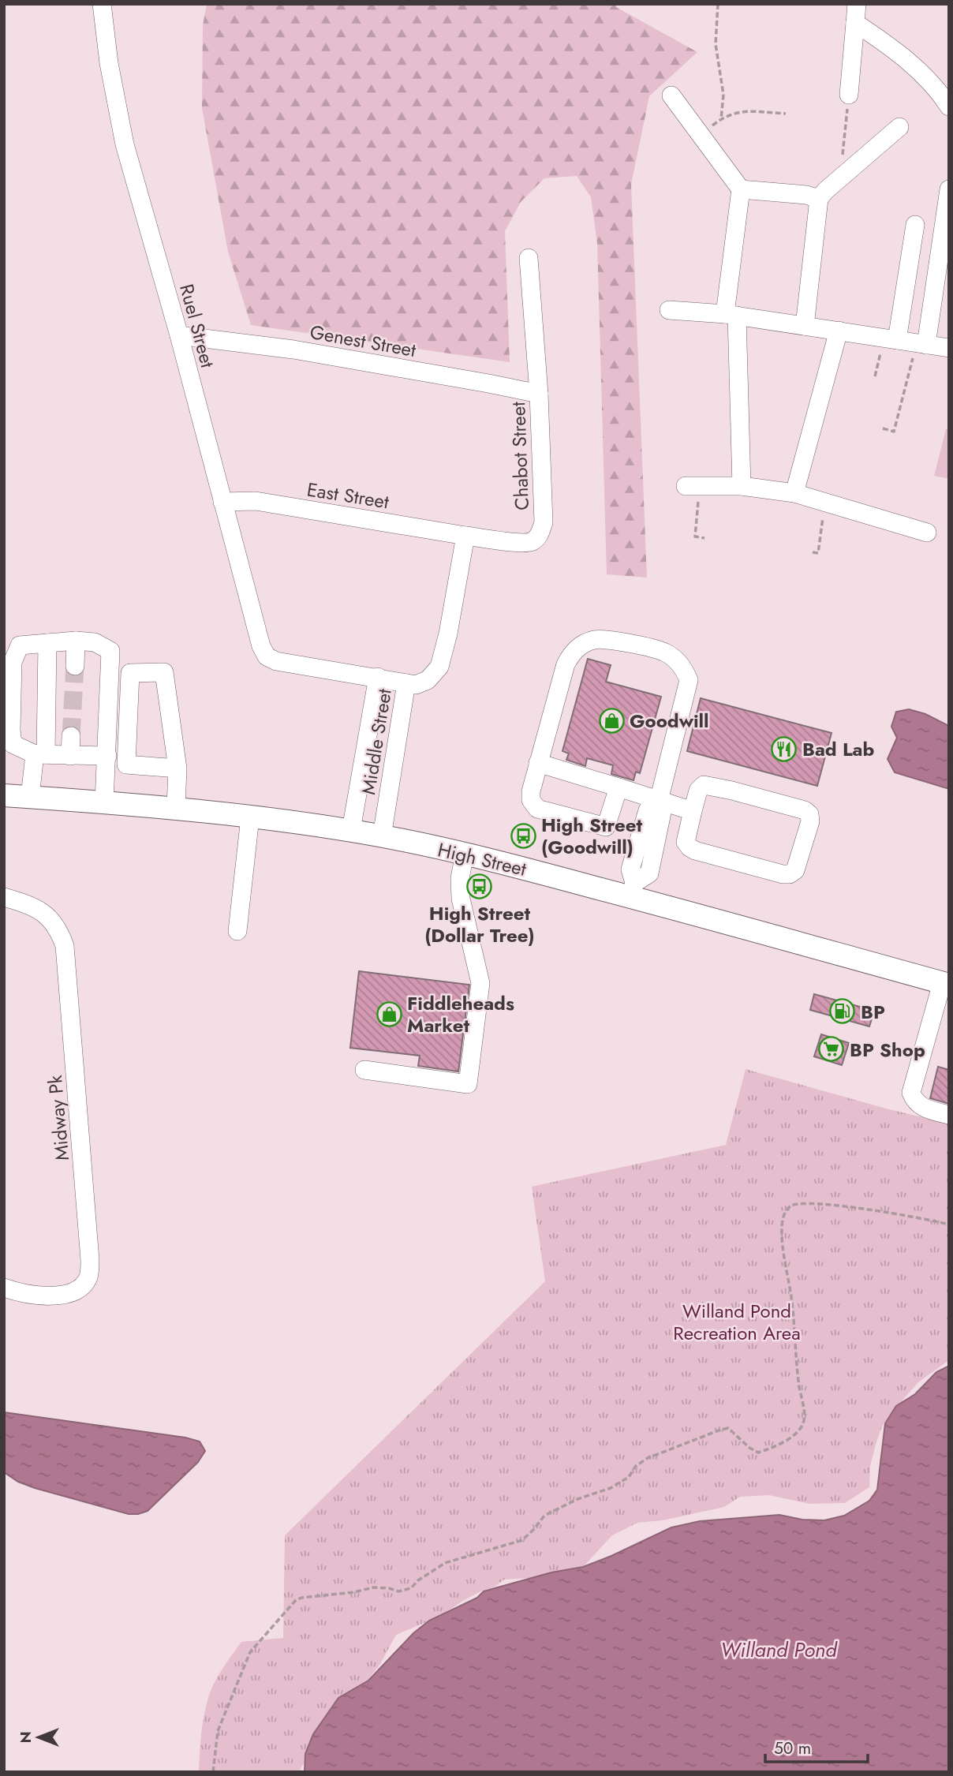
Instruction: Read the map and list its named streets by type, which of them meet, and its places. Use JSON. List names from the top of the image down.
{
  "streets": {
    "main road": ["High Street"],
    "street": [
      "Ruel Street",
      "Genest Street",
      "Chabot Street",
      "East Street",
      "Middle Street",
      "Midway Pk"
    ]
  },
  "crossings": [
    ["Ruel Street", "Genest Street"],
    ["Ruel Street", "East Street"],
    ["Ruel Street", "Middle Street"],
    ["Genest Street", "Chabot Street"],
    ["Chabot Street", "East Street"],
    ["Middle Street", "High Street"]
  ],
  "water": ["Willand Pond"],
  "parks": ["Willand Pond Recreation Area"],
  "places": {
    "shop": ["Goodwill", "Fiddleheads Market"],
    "restaurant": ["Bad Lab"],
    "bus stop": ["High Street (Goodwill)", "High Street (Dollar Tree)"],
    "fuel station": ["BP"],
    "supermarket": ["BP Shop"]
  },
  "scale_bar": "50 m",
  "north": "left"
}
